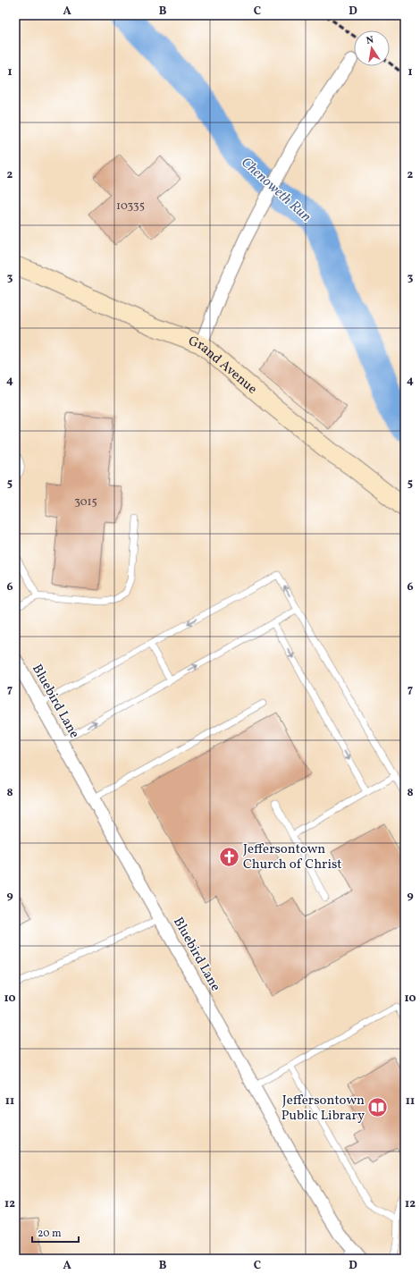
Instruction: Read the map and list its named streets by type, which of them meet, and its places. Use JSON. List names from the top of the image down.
{
  "streets": {
    "street": ["Grand Avenue", "Bluebird Lane"]
  },
  "water": ["Chenoweth Run"],
  "places": {
    "church": ["Jeffersontown Church of Christ"],
    "library": ["Jeffersontown Public Library"]
  },
  "house_numbers": ["10335", "3015"],
  "scale_bar": "20 m",
  "north": "top",
  "grid": {
    "columns": [
      "A",
      "B",
      "C",
      "D"
    ],
    "rows": [
      "1",
      "2",
      "3",
      "4",
      "5",
      "6",
      "7",
      "8",
      "9",
      "10",
      "11",
      "12"
    ]
  }
}
